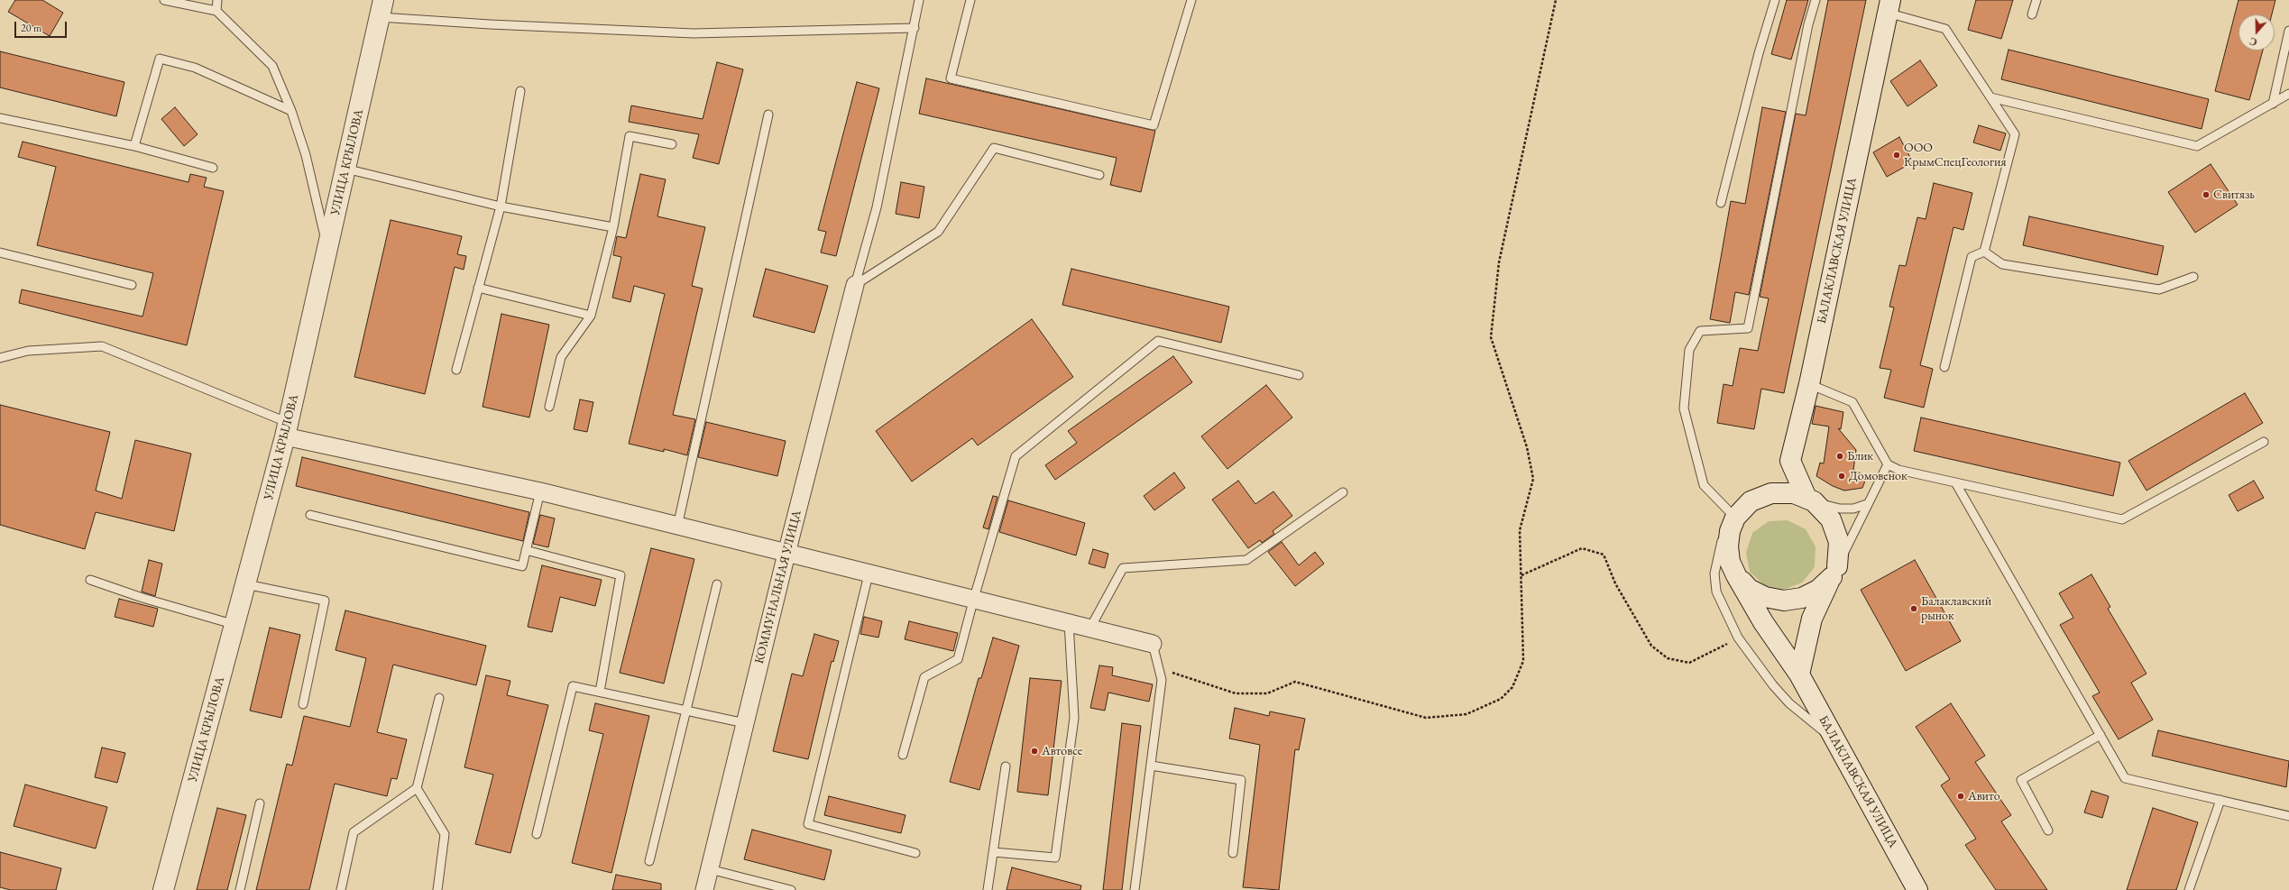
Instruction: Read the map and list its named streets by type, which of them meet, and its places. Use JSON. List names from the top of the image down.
{
  "streets": {
    "main road": ["УЛИЦА КРЫЛОВА", "БАЛАКЛАВСКАЯ УЛИЦА"],
    "street": ["КОММУНАЛЬНАЯ УЛИЦА"]
  },
  "places": [
    "ООО КрымСпецГеология",
    "Свитязь",
    "Блик",
    "Домовенок",
    "Балаклавский рынок",
    "Автовсе",
    "Авито"
  ],
  "scale_bar": "20 m",
  "north": "bottom"
}
